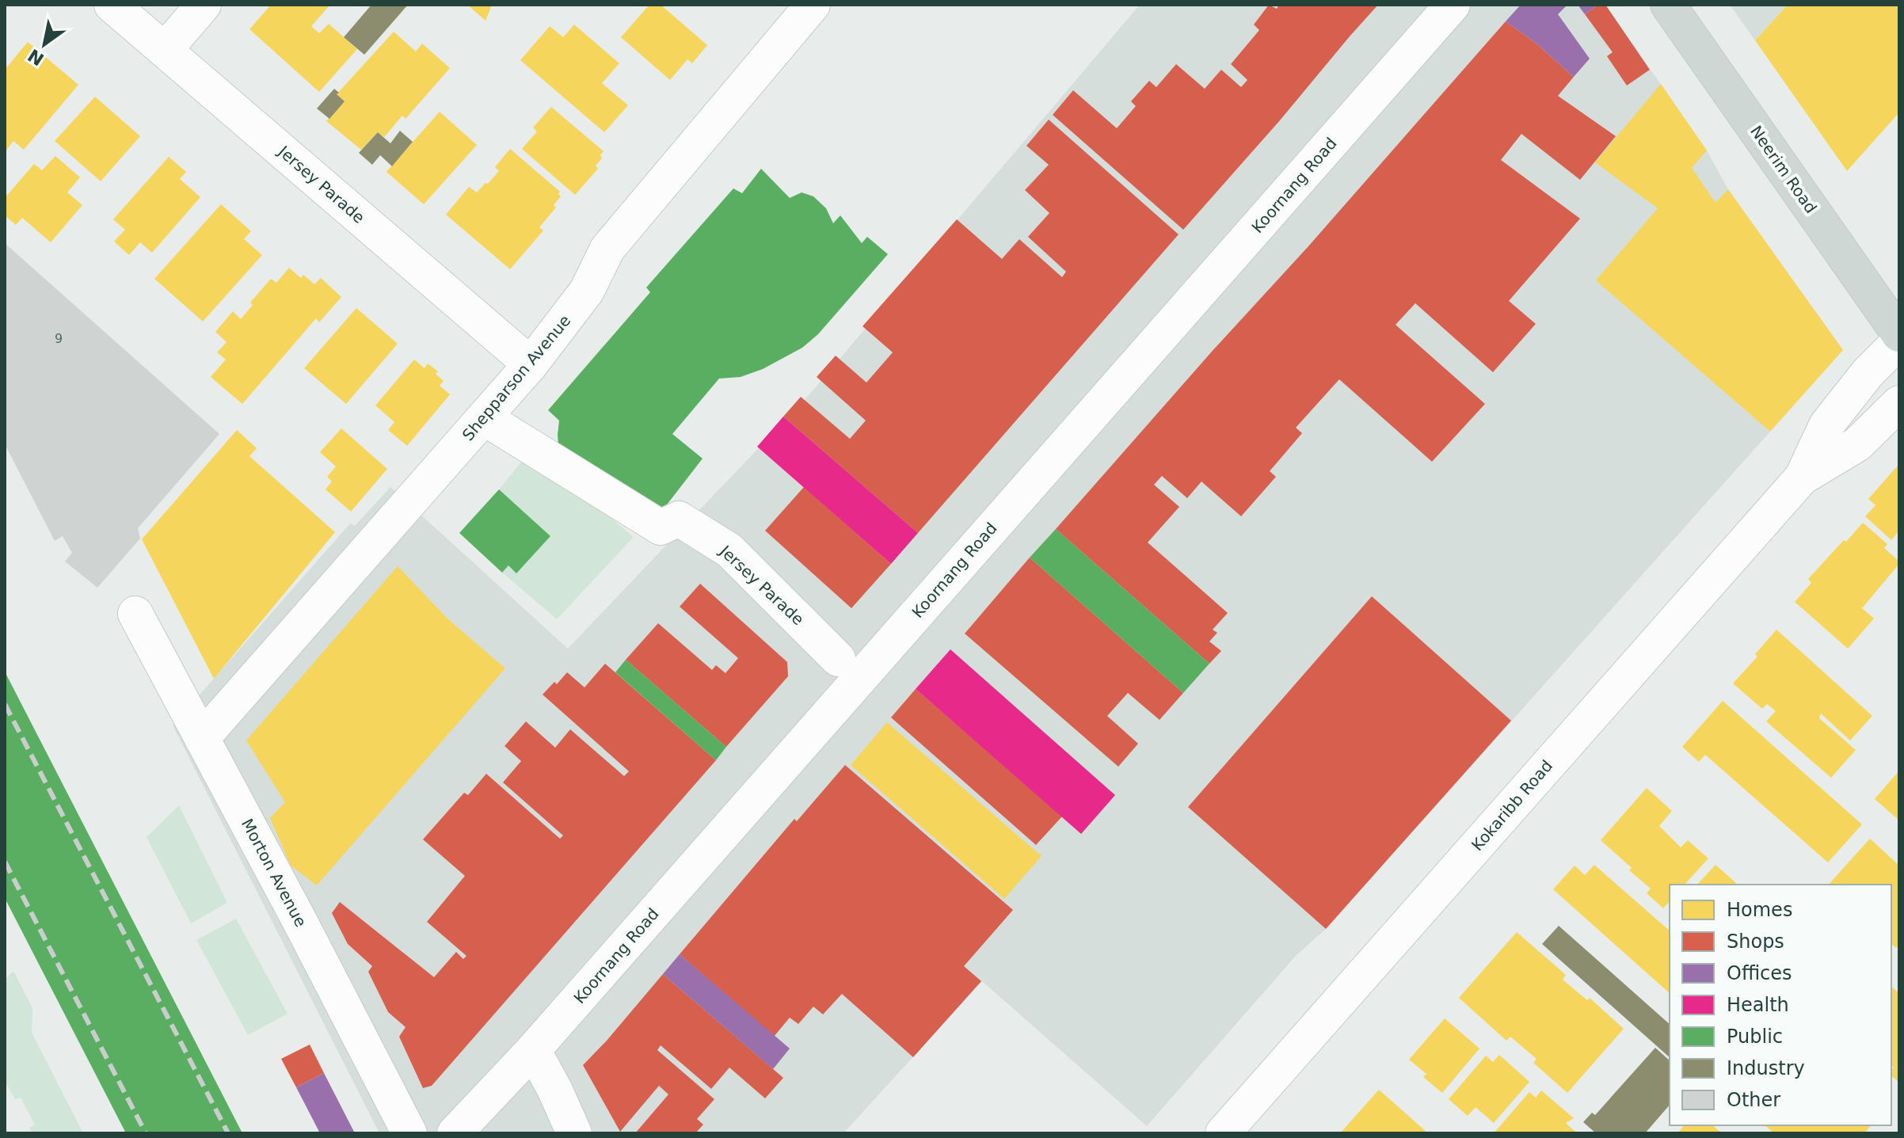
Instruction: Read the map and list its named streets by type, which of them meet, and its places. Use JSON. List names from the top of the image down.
{
  "streets": {
    "main road": ["Neerim Road"],
    "street": [
      "Jersey Parade",
      "Koornang Road",
      "Shepparson Avenue",
      "Kokaribb Road",
      "Morton Avenue"
    ]
  },
  "crossings": [
    ["Jersey Parade", "Shepparson Avenue"],
    ["Shepparson Avenue", "Morton Avenue"]
  ],
  "house_numbers": ["9"],
  "legend": [
    "Homes",
    "Shops",
    "Offices",
    "Health",
    "Public",
    "Industry",
    "Other"
  ],
  "north": "bottom left"
}
